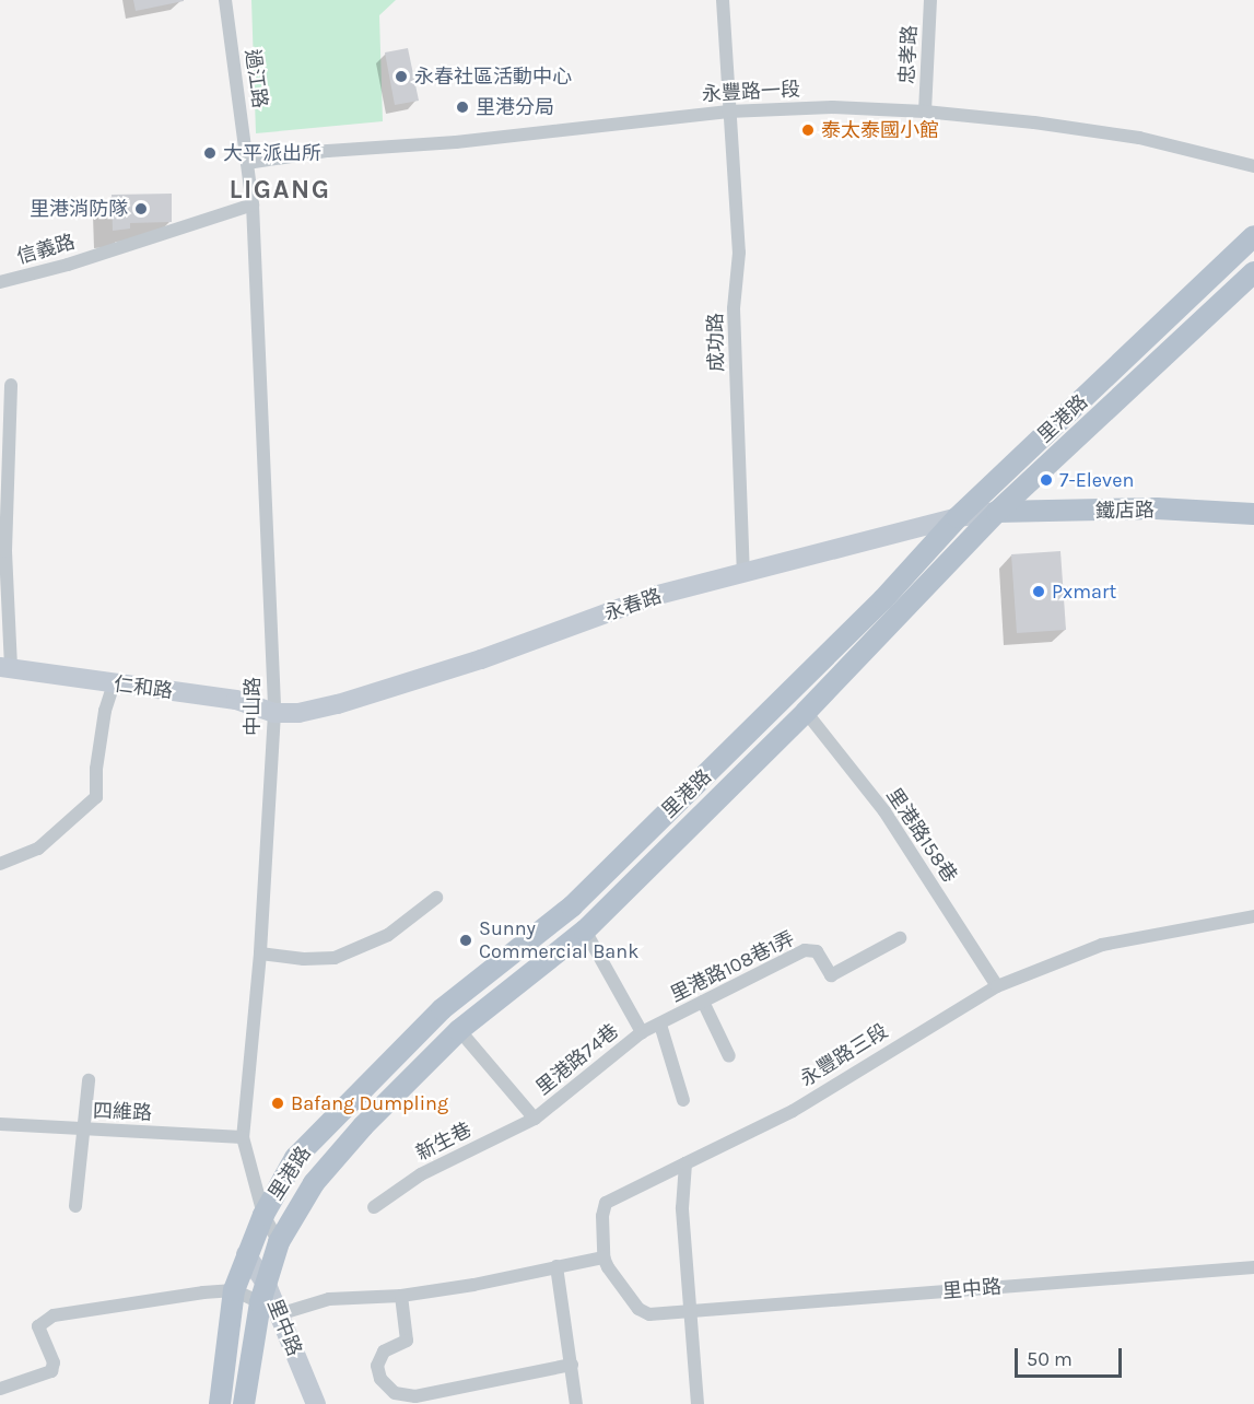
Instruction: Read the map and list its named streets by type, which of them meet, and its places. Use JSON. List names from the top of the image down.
{
  "streets": {
    "main road": ["里港路", "鐵店路"],
    "street": [
      "忠孝路",
      "過江路",
      "永豐路一段",
      "信義路",
      "成功路",
      "永春路",
      "仁和路",
      "中山路",
      "里港路158巷",
      "里港路108巷1弄",
      "永豐路三段",
      "里港路74巷",
      "四維路",
      "新生巷",
      "里中路"
    ]
  },
  "crossings": [
    ["忠孝路", "永豐路一段"],
    ["過江路", "永豐路一段"],
    ["過江路", "中山路"],
    ["永豐路一段", "成功路"],
    ["永豐路一段", "中山路"],
    ["信義路", "中山路"],
    ["成功路", "永春路"],
    ["里港路", "鐵店路"],
    ["里港路", "永春路"],
    ["里港路", "中山路"],
    ["里港路", "里港路158巷"],
    ["里港路", "里港路74巷"],
    ["里港路", "里中路"],
    ["鐵店路", "永春路"],
    ["永春路", "仁和路"],
    ["永春路", "中山路"],
    ["仁和路", "中山路"],
    ["中山路", "四維路"],
    ["里港路158巷", "永豐路三段"],
    ["里港路108巷1弄", "里港路74巷"],
    ["永豐路三段", "里中路"],
    ["里港路74巷", "新生巷"]
  ],
  "districts": ["LIGANG"],
  "places": [
    "永春社區活動中心",
    "里港分局",
    "泰太泰國小館",
    "大平派出所",
    "里港消防隊",
    "7-Eleven",
    "Pxmart",
    "Sunny Commercial Bank",
    "Bafang Dumpling"
  ],
  "scale_bar": "50 m"
}
